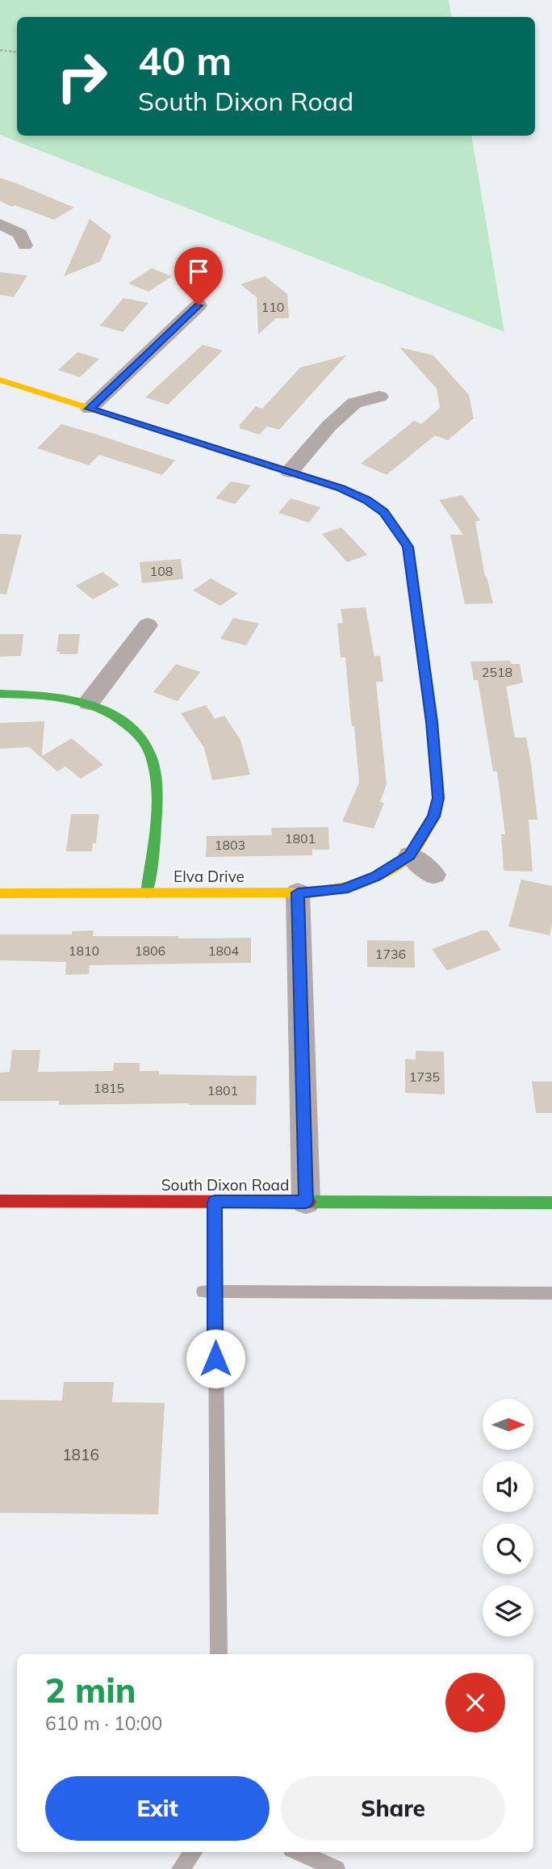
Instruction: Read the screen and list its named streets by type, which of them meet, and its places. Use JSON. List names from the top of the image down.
{
  "streets": {
    "street": ["Elva Drive", "South Dixon Road"]
  },
  "house_numbers": [
    "110",
    "108",
    "2518",
    "1801",
    "1803",
    "1810",
    "1806",
    "1804",
    "1736",
    "1735",
    "1815",
    "1801",
    "1816"
  ],
  "north": "right",
  "page": {
    "turn": ["40 m", "South Dixon Road"],
    "heading": ["2 min", "610 m · 10:00"],
    "buttons": ["Exit", "Share"]
  }
}
